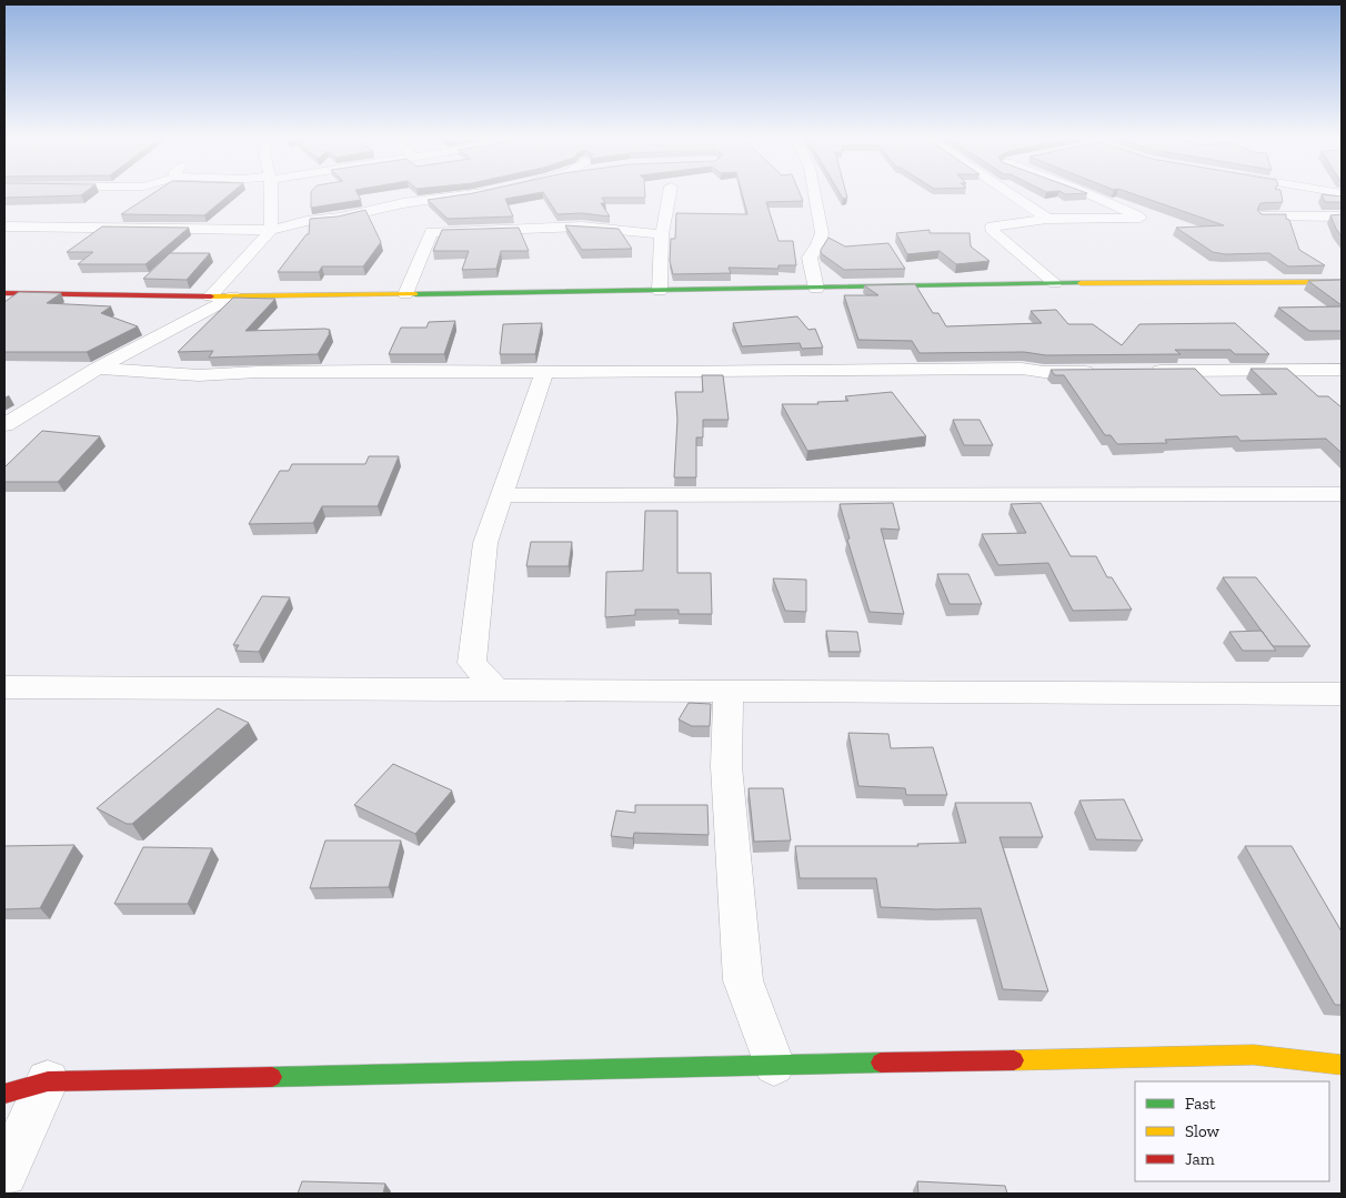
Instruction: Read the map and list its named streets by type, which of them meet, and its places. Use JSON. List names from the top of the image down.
{
  "legend": ["Fast", "Slow", "Jam"]
}
